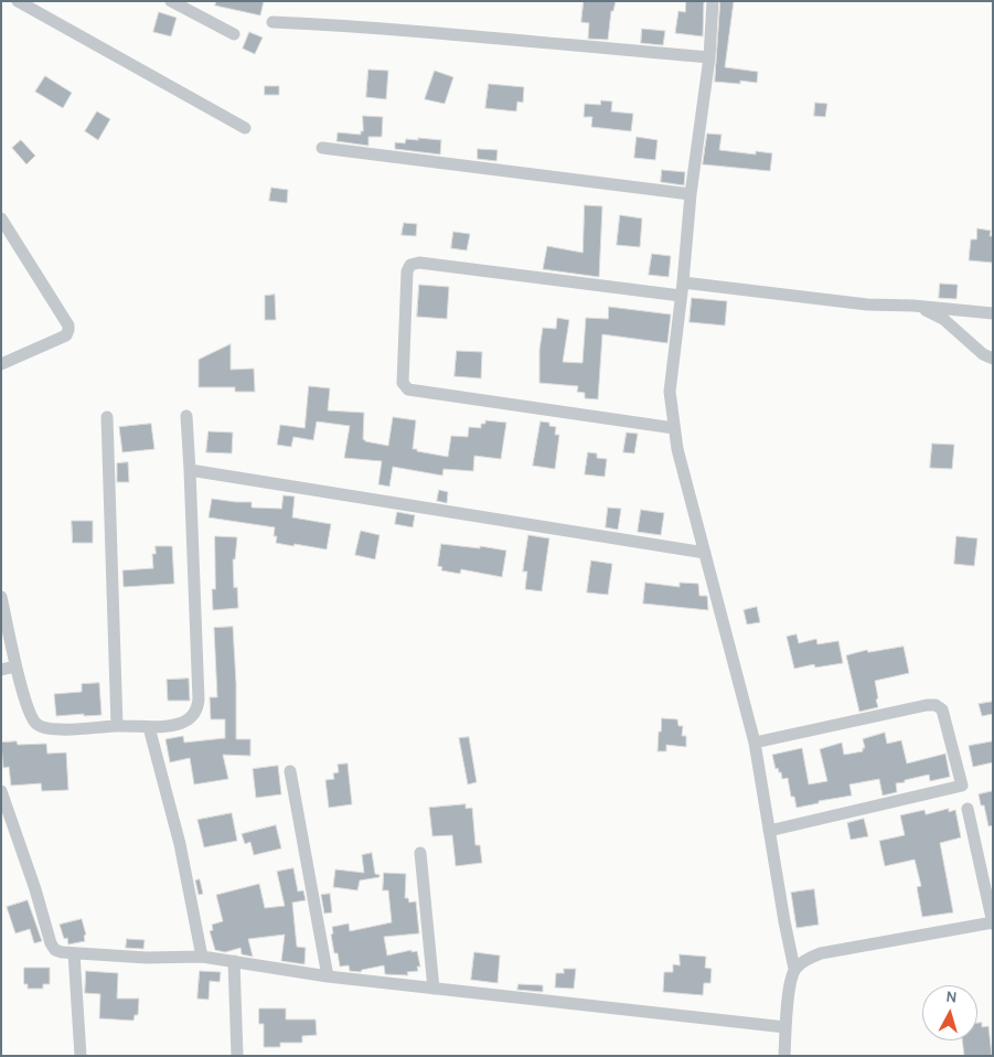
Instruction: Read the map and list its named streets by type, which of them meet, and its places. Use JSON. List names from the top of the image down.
{
  "north": "top"
}
